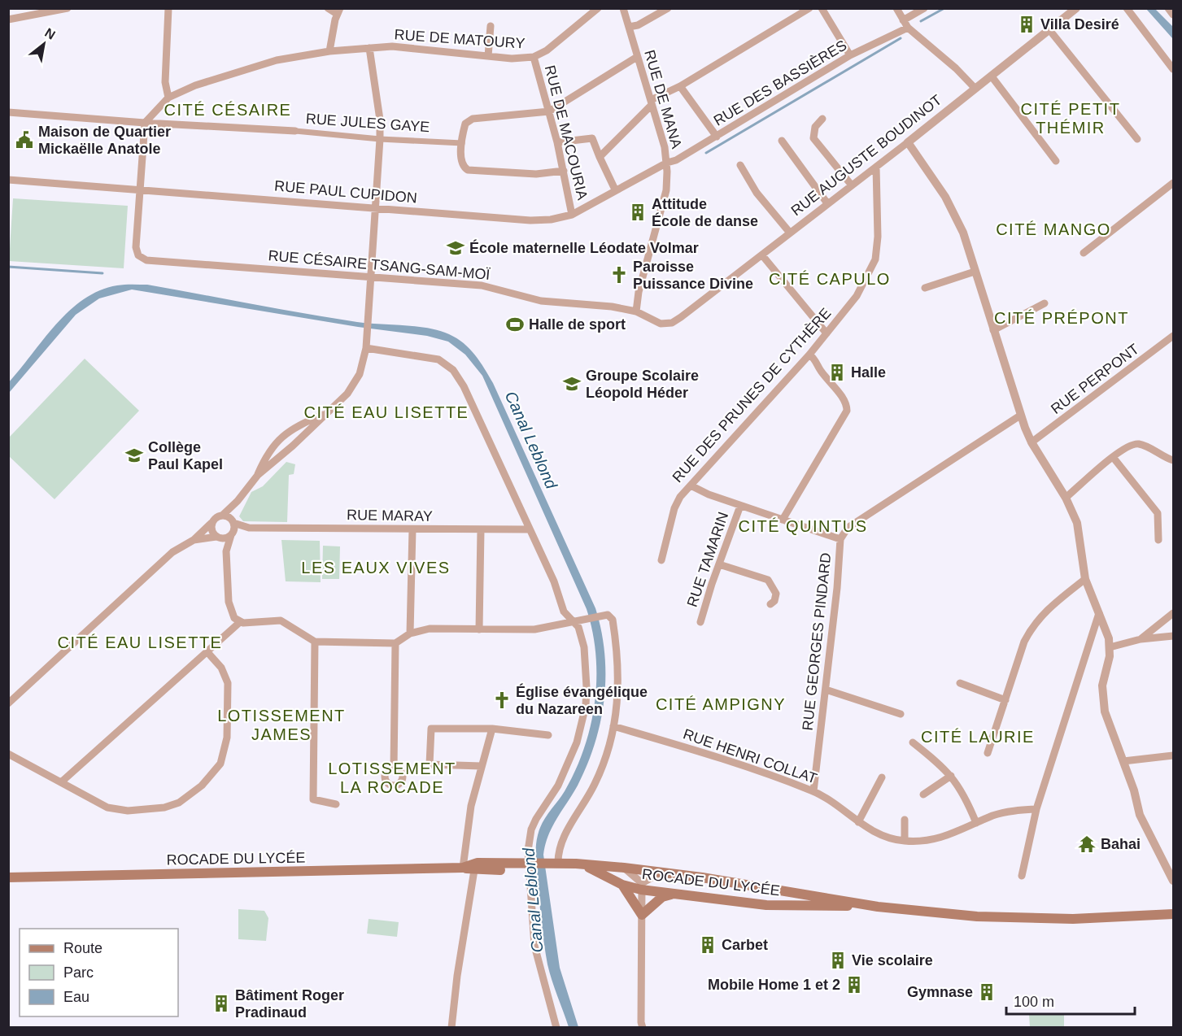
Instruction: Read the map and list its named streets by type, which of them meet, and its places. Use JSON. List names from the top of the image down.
{
  "streets": {
    "main road": ["ROCADE DU LYCÉE"],
    "street": [
      "RUE DE MATOURY",
      "RUE DES BASSIÈRES",
      "RUE DE MANA",
      "RUE JULES GAYE",
      "RUE DE MACOURIA",
      "RUE AUGUSTE BOUDINOT",
      "RUE PAUL CUPIDON",
      "RUE CÉSAIRE TSANG-SAM-MOÏ",
      "RUE PERPONT",
      "RUE DES PRUNES DE CYTHÈRE",
      "RUE MARAY",
      "RUE TAMARIN",
      "RUE GEORGES PINDARD",
      "RUE HENRI COLLAT"
    ]
  },
  "crossings": [
    ["RUE DE MATOURY", "RUE JULES GAYE"],
    ["RUE DE MATOURY", "RUE DE MACOURIA"],
    ["RUE DES BASSIÈRES", "RUE DE MANA"],
    ["RUE DES BASSIÈRES", "RUE PAUL CUPIDON"],
    ["RUE DE MANA", "RUE PAUL CUPIDON"],
    ["RUE DE MANA", "RUE CÉSAIRE TSANG-SAM-MOÏ"],
    ["RUE DE MACOURIA", "RUE PAUL CUPIDON"],
    ["RUE AUGUSTE BOUDINOT", "RUE CÉSAIRE TSANG-SAM-MOÏ"],
    ["RUE AUGUSTE BOUDINOT", "RUE DES PRUNES DE CYTHÈRE"],
    ["RUE PAUL CUPIDON", "RUE CÉSAIRE TSANG-SAM-MOÏ"],
    ["RUE GEORGES PINDARD", "RUE HENRI COLLAT"]
  ],
  "districts": [
    "CITÉ PETIT THÉMIR",
    "CITÉ CÉSAIRE",
    "CITÉ MANGO",
    "CITÉ CAPULO",
    "CITÉ PRÉPONT",
    "CITÉ EAU LISETTE",
    "CITÉ QUINTUS",
    "LES EAUX VIVES",
    "CITÉ EAU LISETTE",
    "CITÉ AMPIGNY",
    "LOTISSEMENT JAMES",
    "CITÉ LAURIE",
    "LOTISSEMENT LA ROCADE"
  ],
  "water": ["Canal Leblond"],
  "places": {
    "building": [
      "Villa Desiré",
      "Attitude École de danse",
      "Halle",
      "Carbet",
      "Vie scolaire",
      "Mobile Home 1 et 2",
      "Gymnase",
      "Bâtiment Roger Pradinaud"
    ],
    "public building": ["Maison de Quartier Mickaëlle Anatole"],
    "school or university": ["École maternelle Léodate Volmar", "Groupe Scolaire Léopold Héder", "Collège Paul Kapel"],
    "church": ["Paroisse Puissance Divine", "Église évangélique du Nazareen"],
    "sports": ["Halle de sport"],
    "temple": ["Bahai"]
  },
  "legend": ["Route", "Parc", "Eau"],
  "scale_bar": "100 m",
  "north": "top right"
}
